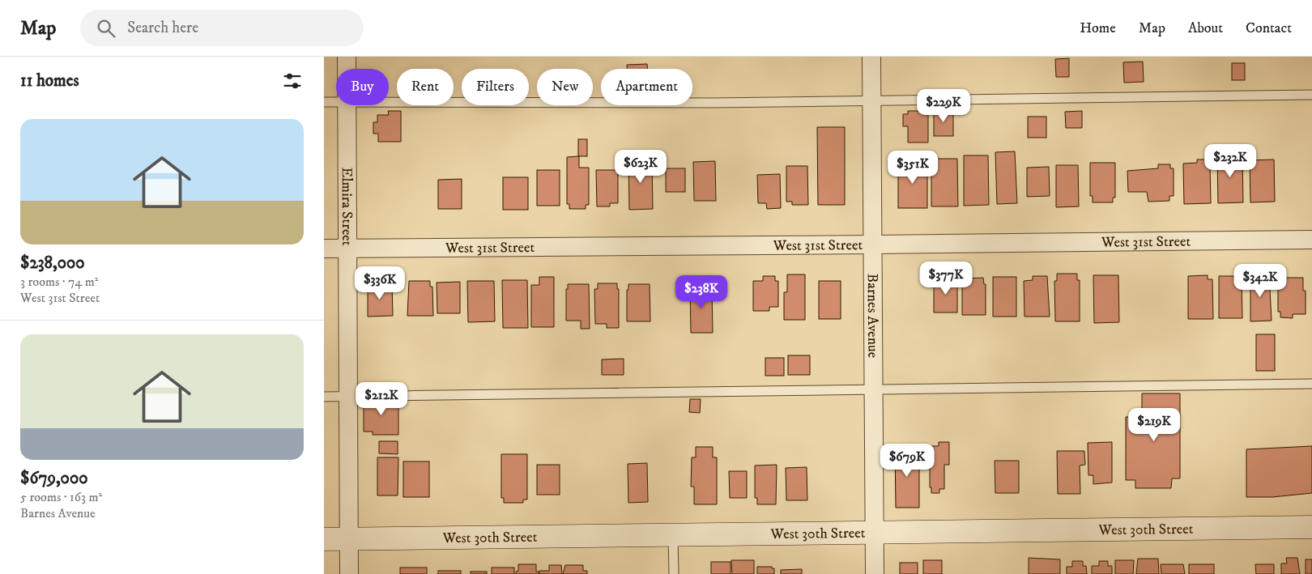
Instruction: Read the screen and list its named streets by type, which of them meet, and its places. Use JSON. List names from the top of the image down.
{
  "streets": {
    "main road": ["West 30th Street"],
    "street": ["Elmira Street", "West 31st Street", "Barnes Avenue"]
  },
  "crossings": [
    ["Elmira Street", "West 31st Street"],
    ["Elmira Street", "West 30th Street"],
    ["West 31st Street", "Barnes Avenue"],
    ["Barnes Avenue", "West 30th Street"]
  ],
  "page": {
    "header": "Map",
    "search": "Search here",
    "nav": [
      "Home",
      "Map",
      "About",
      "Contact"
    ],
    "heading": "11 homes",
    "chip": [
      "Buy",
      "Rent",
      "Filters",
      "New",
      "Apartment"
    ],
    "price": [
      "$229K",
      "$232K",
      "$623K",
      "$351K",
      "$377K",
      "$342K",
      "$336K",
      "$238K",
      "$212K",
      "$219K",
      "$679K"
    ],
    "list": [
      {
        "name": "$238,000",
        "note": "3 rooms · 74 m² · West 31st Street"
      },
      {
        "name": "$679,000",
        "note": "5 rooms · 163 m² · Barnes Avenue"
      }
    ]
  }
}
